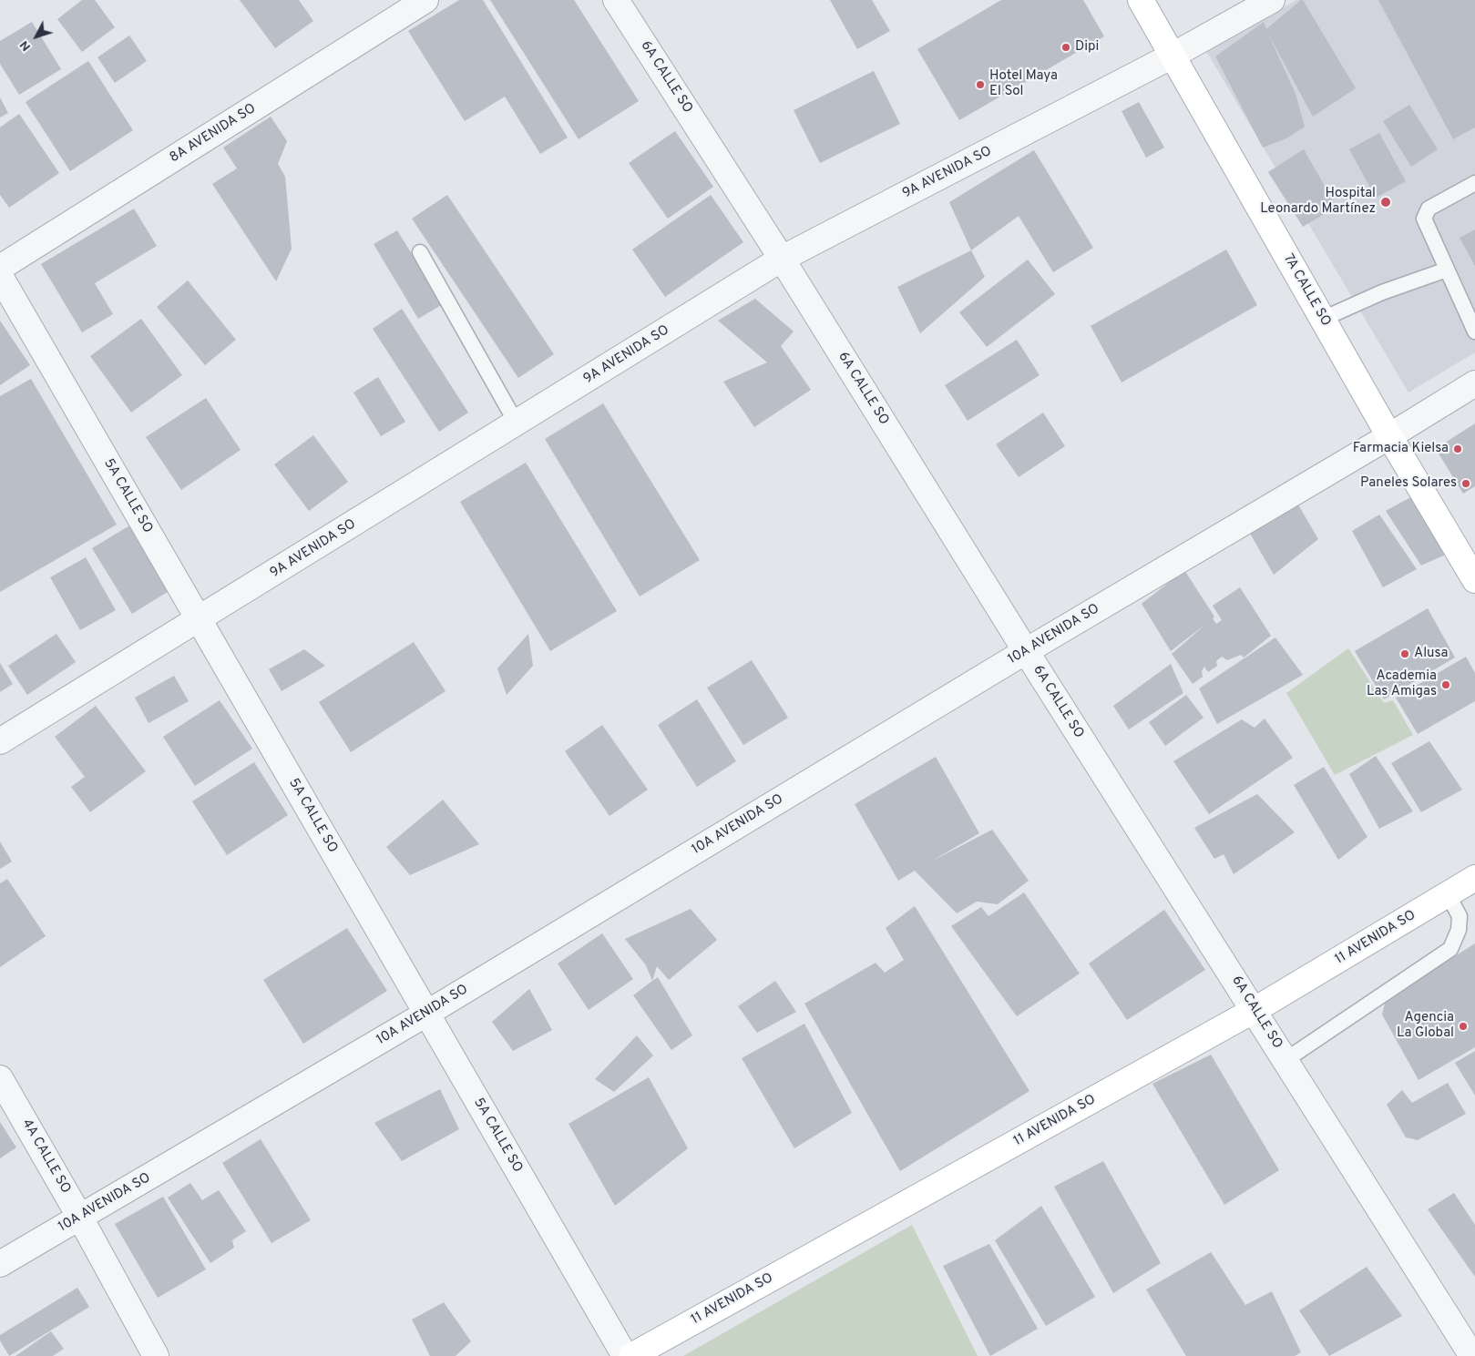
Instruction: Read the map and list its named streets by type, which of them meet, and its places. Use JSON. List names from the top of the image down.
{
  "streets": {
    "street": [
      "6A CALLE SO",
      "8A AVENIDA SO",
      "9A AVENIDA SO",
      "7A CALLE SO",
      "5A CALLE SO",
      "10A AVENIDA SO",
      "11 AVENIDA SO",
      "4A CALLE SO"
    ]
  },
  "crossings": [
    ["6A CALLE SO", "9A AVENIDA SO"],
    ["6A CALLE SO", "10A AVENIDA SO"],
    ["6A CALLE SO", "11 AVENIDA SO"],
    ["9A AVENIDA SO", "7A CALLE SO"],
    ["9A AVENIDA SO", "5A CALLE SO"],
    ["7A CALLE SO", "10A AVENIDA SO"],
    ["5A CALLE SO", "10A AVENIDA SO"],
    ["10A AVENIDA SO", "4A CALLE SO"]
  ],
  "places": [
    "Dipi",
    "Hotel Maya El Sol",
    "Hospital Leonardo Martínez",
    "Farmacia Kielsa",
    "Paneles Solares",
    "Alusa",
    "Academia Las Amigas",
    "Agencia La Global"
  ],
  "north": "bottom left"
}
